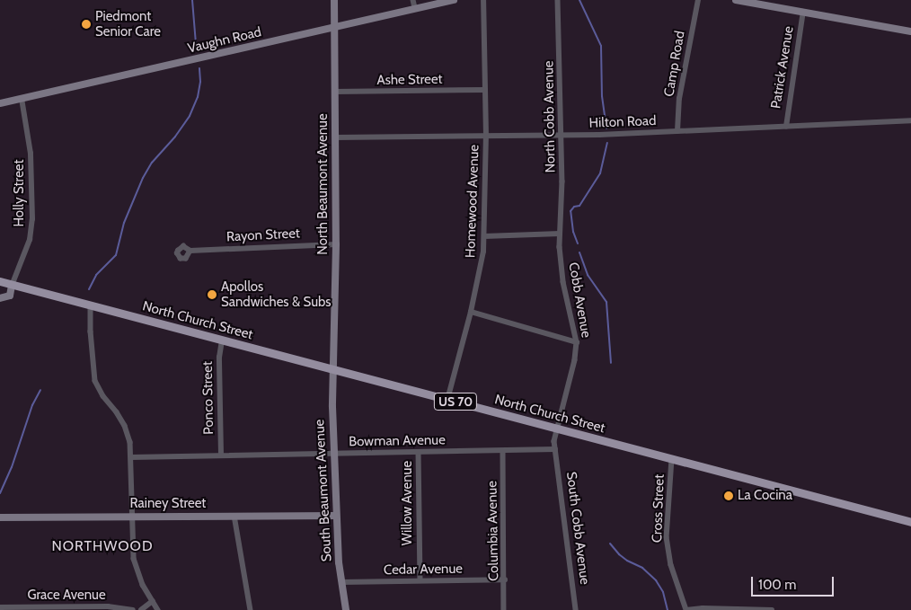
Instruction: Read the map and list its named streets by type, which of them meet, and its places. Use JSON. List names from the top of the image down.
{
  "streets": {
    "main road": ["North Church Street", "US 70"],
    "street": [
      "Vaughn Road",
      "Camp Road",
      "Patrick Avenue",
      "Ashe Street",
      "North Cobb Avenue",
      "Hilton Road",
      "North Beaumont Avenue",
      "Holly Street",
      "Homewood Avenue",
      "Rayon Street",
      "Cobb Avenue",
      "Ponco Street",
      "Bowman Avenue",
      "South Beaumont Avenue",
      "Willow Avenue",
      "Rainey Street",
      "Cross Street",
      "South Cobb Avenue",
      "Columbia Avenue",
      "Cedar Avenue",
      "Grace Avenue"
    ]
  },
  "crossings": [
    ["Vaughn Road", "North Beaumont Avenue"],
    ["Vaughn Road", "Holly Street"],
    ["Camp Road", "Hilton Road"],
    ["Patrick Avenue", "Hilton Road"],
    ["Ashe Street", "North Beaumont Avenue"],
    ["Ashe Street", "Homewood Avenue"],
    ["North Cobb Avenue", "Hilton Road"],
    ["North Cobb Avenue", "Cobb Avenue"],
    ["Hilton Road", "North Beaumont Avenue"],
    ["Hilton Road", "Homewood Avenue"],
    ["North Beaumont Avenue", "Rayon Street"],
    ["North Beaumont Avenue", "North Church Street"],
    ["North Beaumont Avenue", "South Beaumont Avenue"],
    ["Holly Street", "North Church Street"],
    ["Homewood Avenue", "North Church Street"],
    ["Cobb Avenue", "North Church Street"],
    ["Cobb Avenue", "Bowman Avenue"],
    ["Cobb Avenue", "South Cobb Avenue"],
    ["North Church Street", "Ponco Street"],
    ["North Church Street", "South Beaumont Avenue"],
    ["North Church Street", "Cross Street"],
    ["Ponco Street", "Bowman Avenue"],
    ["Bowman Avenue", "South Beaumont Avenue"],
    ["Bowman Avenue", "Willow Avenue"],
    ["Bowman Avenue", "South Cobb Avenue"],
    ["Bowman Avenue", "Columbia Avenue"],
    ["South Beaumont Avenue", "Rainey Street"],
    ["South Beaumont Avenue", "Cedar Avenue"],
    ["Willow Avenue", "Cedar Avenue"],
    ["Columbia Avenue", "Cedar Avenue"]
  ],
  "districts": ["NORTHWOOD"],
  "places": ["Piedmont Senior Care", "Apollos Sandwiches & Subs", "La Cocina"],
  "scale_bar": "100 m"
}
